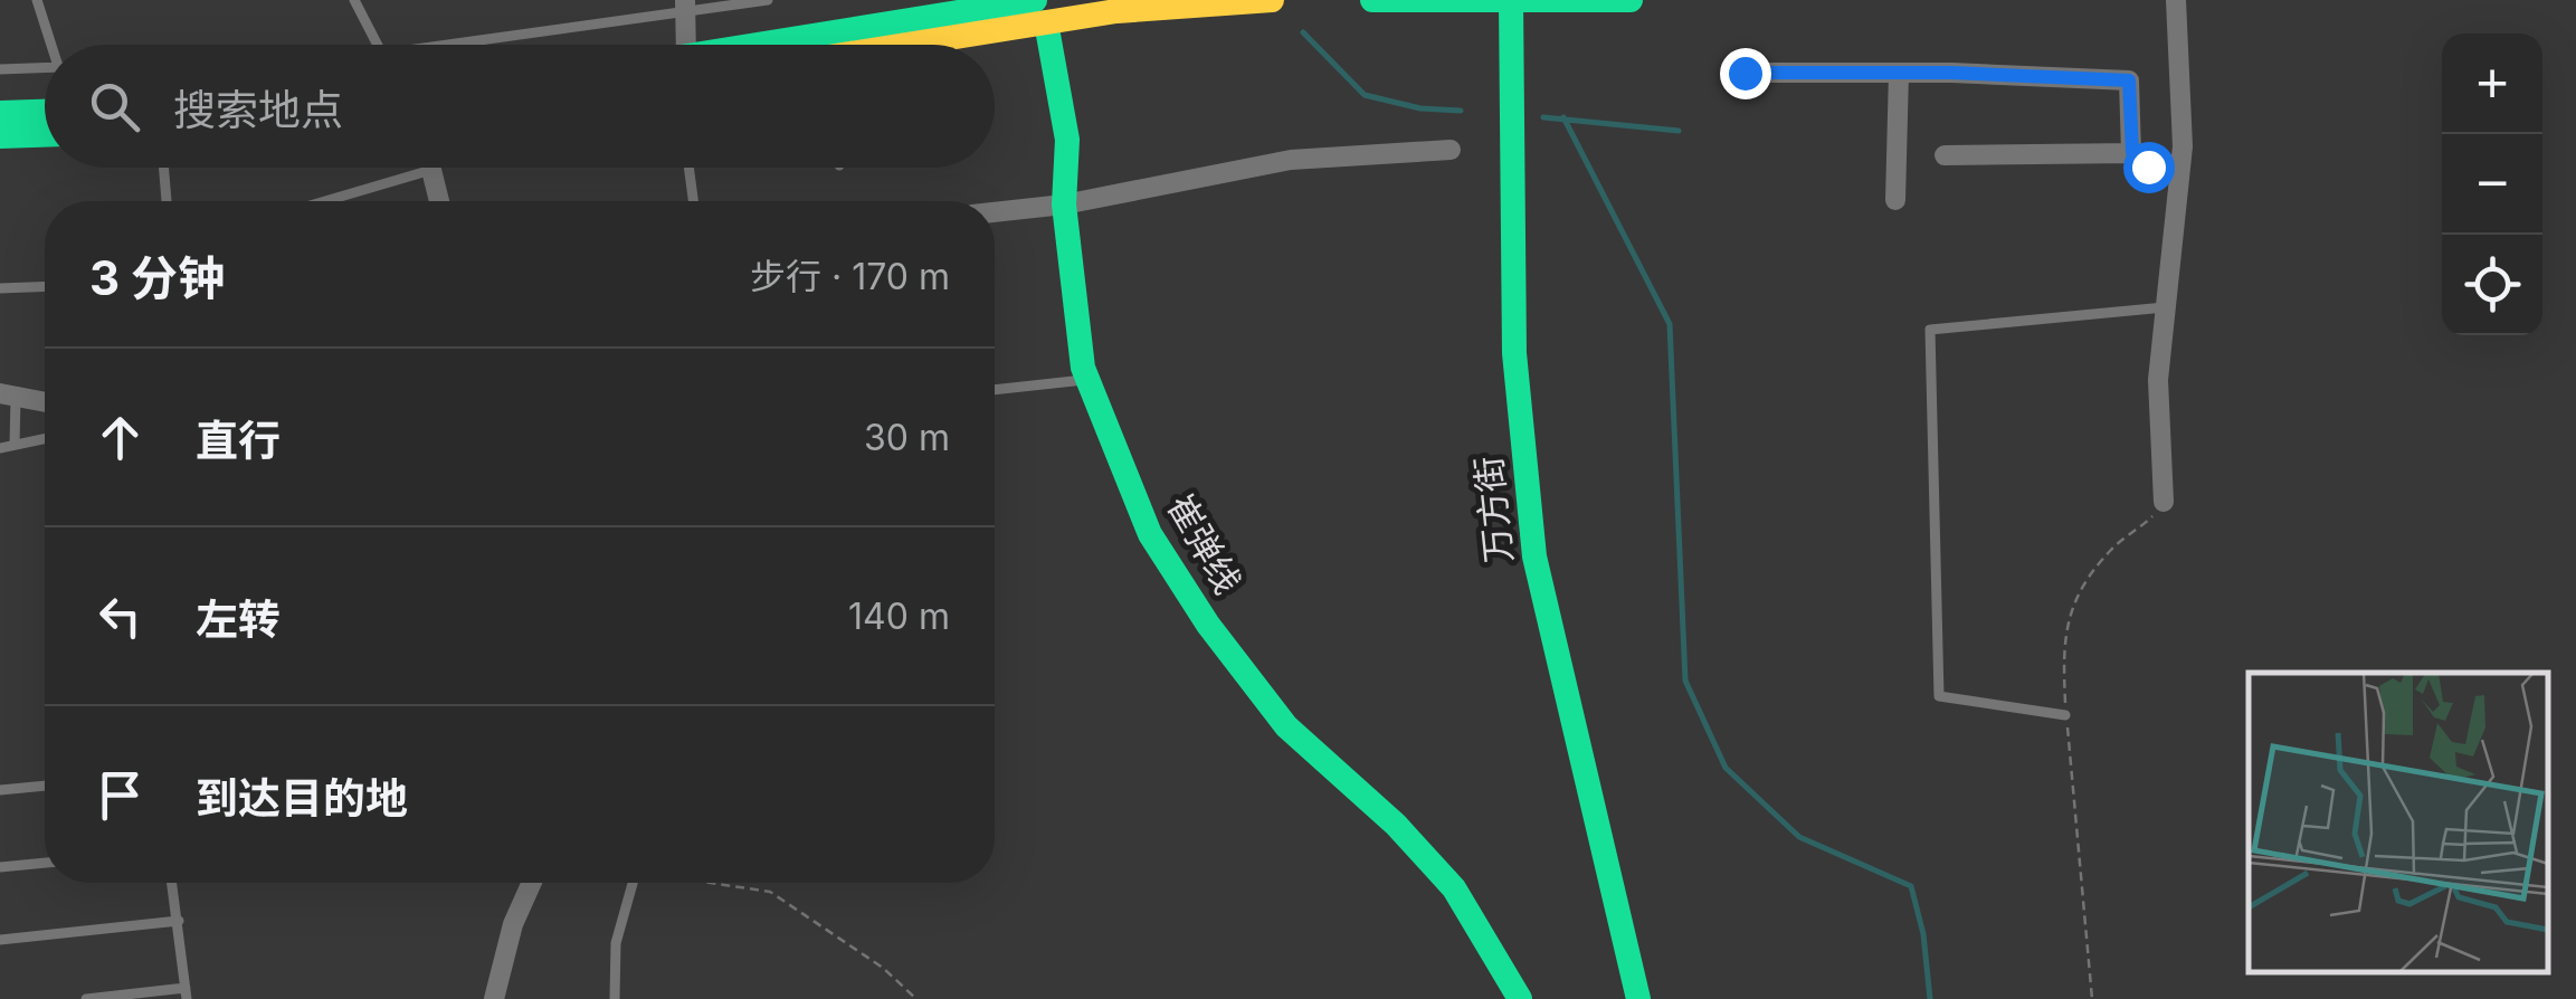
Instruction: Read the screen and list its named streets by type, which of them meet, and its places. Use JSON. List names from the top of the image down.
{
  "streets": {
    "street": ["万方街", "崔弹线"]
  },
  "page": {
    "map_buttons": ["+", "−"],
    "search": "搜索地点",
    "heading": ["3 分钟", "步行 · 170 m"],
    "list": [
      ["直行", "30 m"],
      ["左转", "140 m"],
      "到达目的地"
    ]
  }
}
